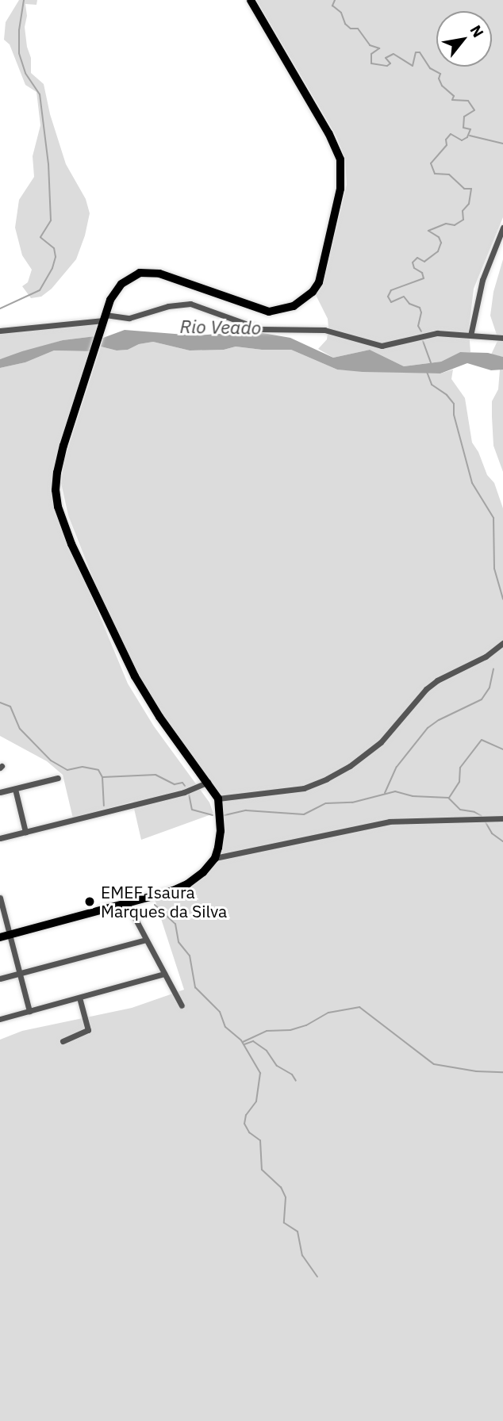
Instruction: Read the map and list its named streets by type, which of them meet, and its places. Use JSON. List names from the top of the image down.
{
  "water": ["Rio Veado"],
  "places": ["EMEF Isaura Marques da Silva"],
  "north": "top right"
}
